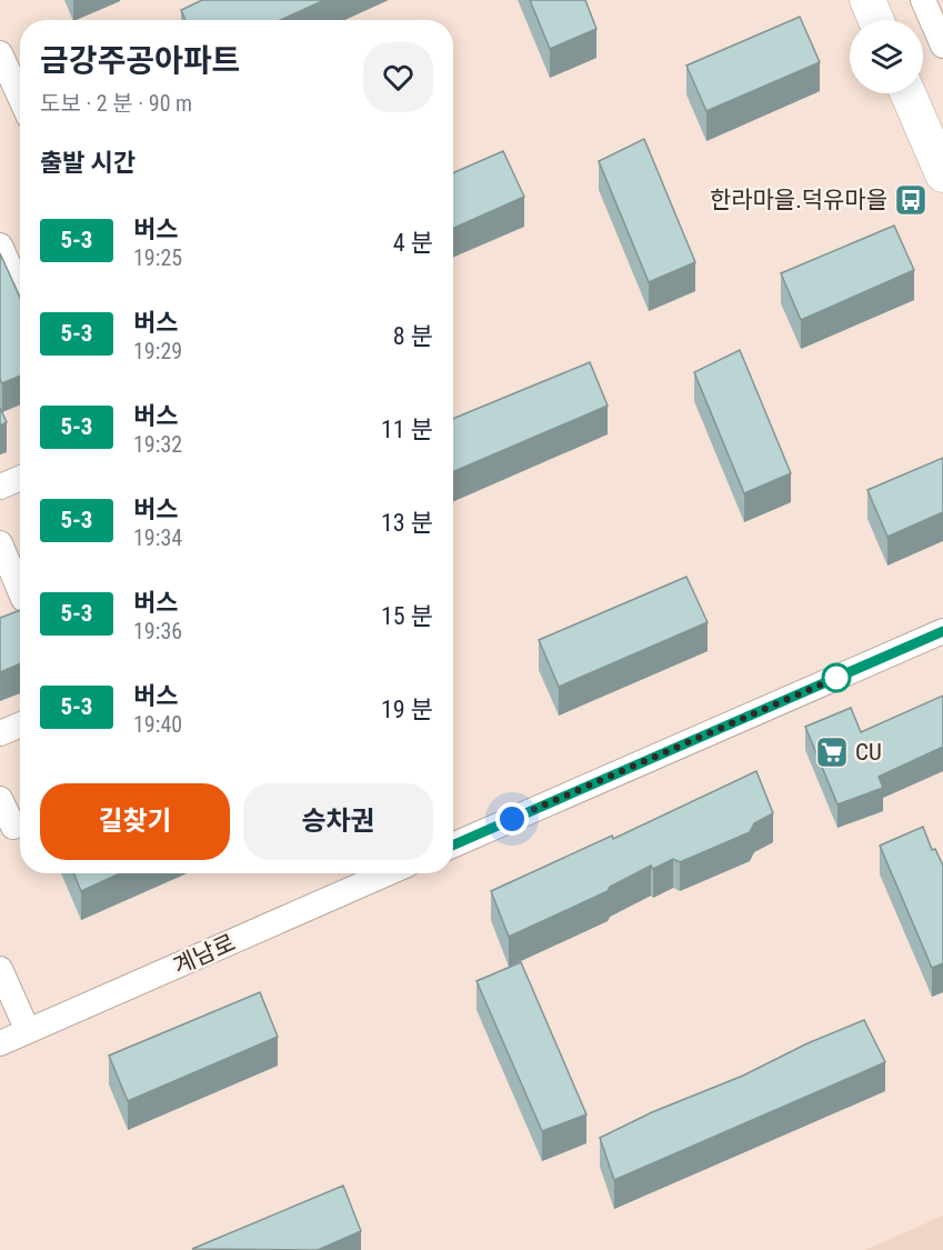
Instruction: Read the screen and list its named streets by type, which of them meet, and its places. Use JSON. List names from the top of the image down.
{
  "streets": {
    "street": ["계남로"]
  },
  "places": {
    "bus stop": ["한라마을.덕유마을"],
    "supermarket": ["CU"]
  },
  "lines": ["bus line 5-3"],
  "page": {
    "heading": [
      ["금강주공아파트", "도보 · 2 분 · 90 m"],
      "출발 시간"
    ],
    "list": [
      {
        "mark": "5-3",
        "name": "버스",
        "note": "19:25",
        "value": "4 분"
      },
      {
        "mark": "5-3",
        "name": "버스",
        "note": "19:29",
        "value": "8 분"
      },
      {
        "mark": "5-3",
        "name": "버스",
        "note": "19:32",
        "value": "11 분"
      },
      {
        "mark": "5-3",
        "name": "버스",
        "note": "19:34",
        "value": "13 분"
      },
      {
        "mark": "5-3",
        "name": "버스",
        "note": "19:36",
        "value": "15 분"
      },
      {
        "mark": "5-3",
        "name": "버스",
        "note": "19:40",
        "value": "19 분"
      }
    ],
    "buttons": ["길찾기", "승차권"]
  }
}
